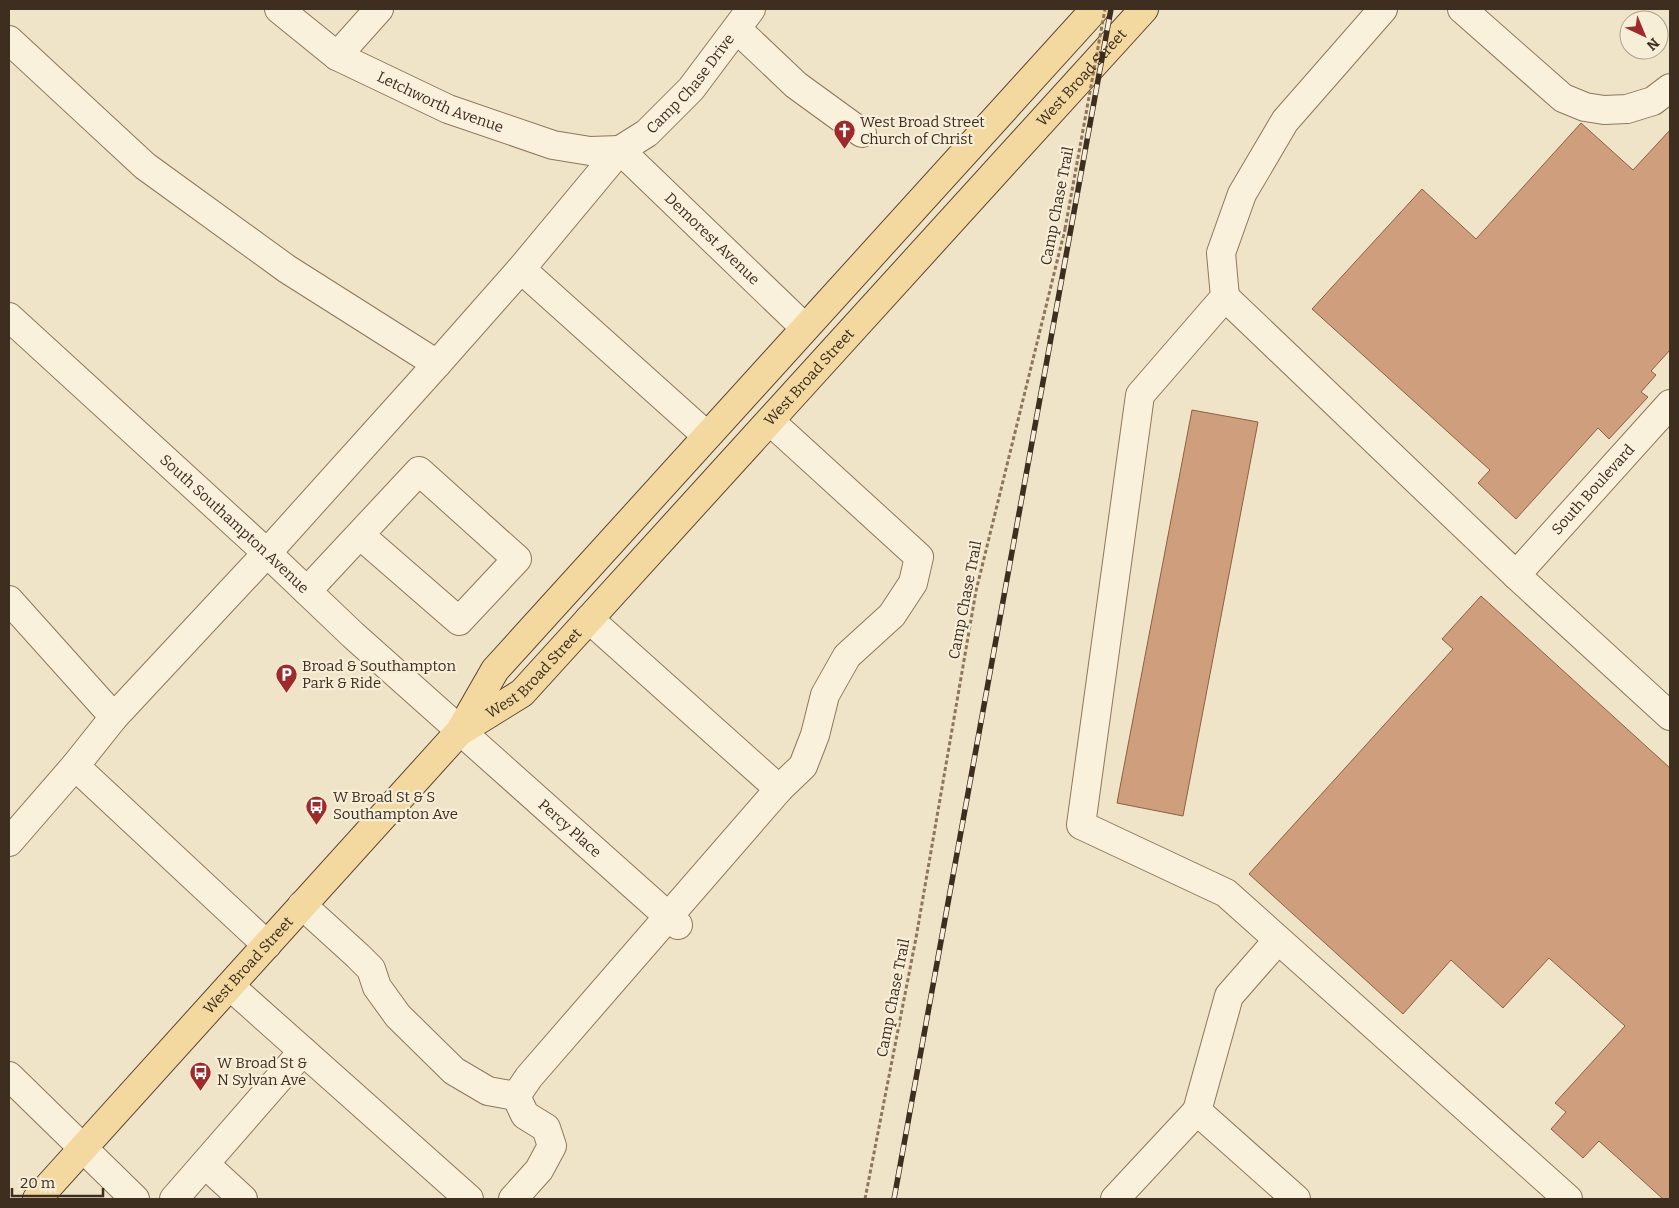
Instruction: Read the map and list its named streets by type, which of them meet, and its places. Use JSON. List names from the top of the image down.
{
  "streets": {
    "main road": ["West Broad Street"],
    "street": [
      "Camp Chase Drive",
      "Letchworth Avenue",
      "Demorest Avenue",
      "South Boulevard",
      "South Southampton Avenue",
      "Percy Place"
    ],
    "path": ["Camp Chase Trail"]
  },
  "crossings": [
    ["West Broad Street", "Demorest Avenue"],
    ["West Broad Street", "South Southampton Avenue"],
    ["West Broad Street", "Percy Place"],
    ["Camp Chase Drive", "Letchworth Avenue"],
    ["Camp Chase Drive", "Demorest Avenue"],
    ["Letchworth Avenue", "Demorest Avenue"],
    ["South Southampton Avenue", "Percy Place"]
  ],
  "places": {
    "church": ["West Broad Street Church of Christ"],
    "parking": ["Broad & Southampton Park & Ride"],
    "bus stop": ["W Broad St & S Southampton Ave", "W Broad St & N Sylvan Ave"]
  },
  "scale_bar": "20 m",
  "north": "bottom right"
}
